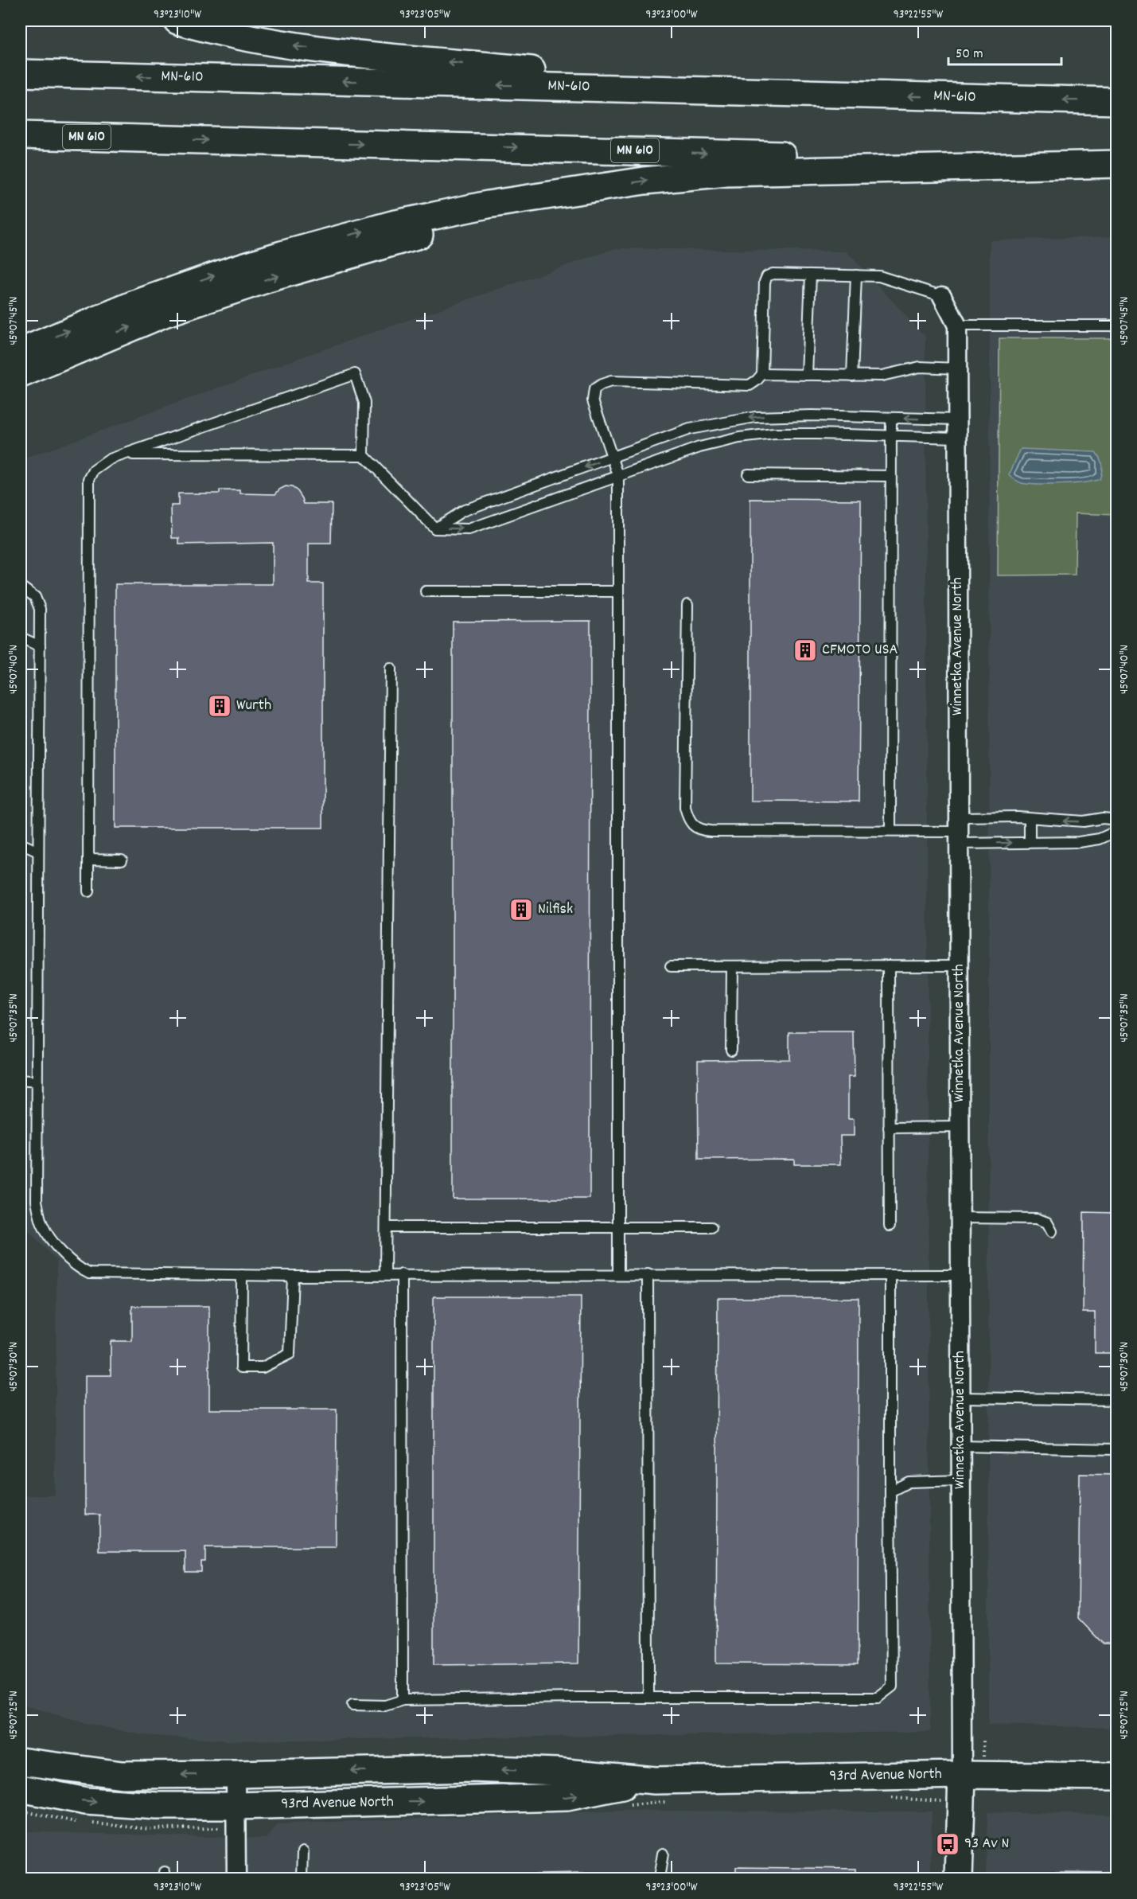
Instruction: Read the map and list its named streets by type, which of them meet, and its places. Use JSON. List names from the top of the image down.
{
  "streets": {
    "main road": ["MN-610", "MN 610", "93rd Avenue North"],
    "street": ["Winnetka Avenue North"]
  },
  "crossings": [
    ["Winnetka Avenue North", "93rd Avenue North"]
  ],
  "places": {
    "building": ["CFMOTO USA", "Wurth", "Nilfisk"],
    "bus stop": ["93 Av N"]
  },
  "scale_bar": "50 m",
  "coordinates": [
    "93°23'10\"W",
    "93°23'05\"W",
    "93°23'00\"W",
    "93°22'55\"W",
    "45°07'45\"N",
    "45°07'40\"N",
    "45°07'35\"N",
    "45°07'30\"N",
    "45°07'25\"N"
  ]
}
